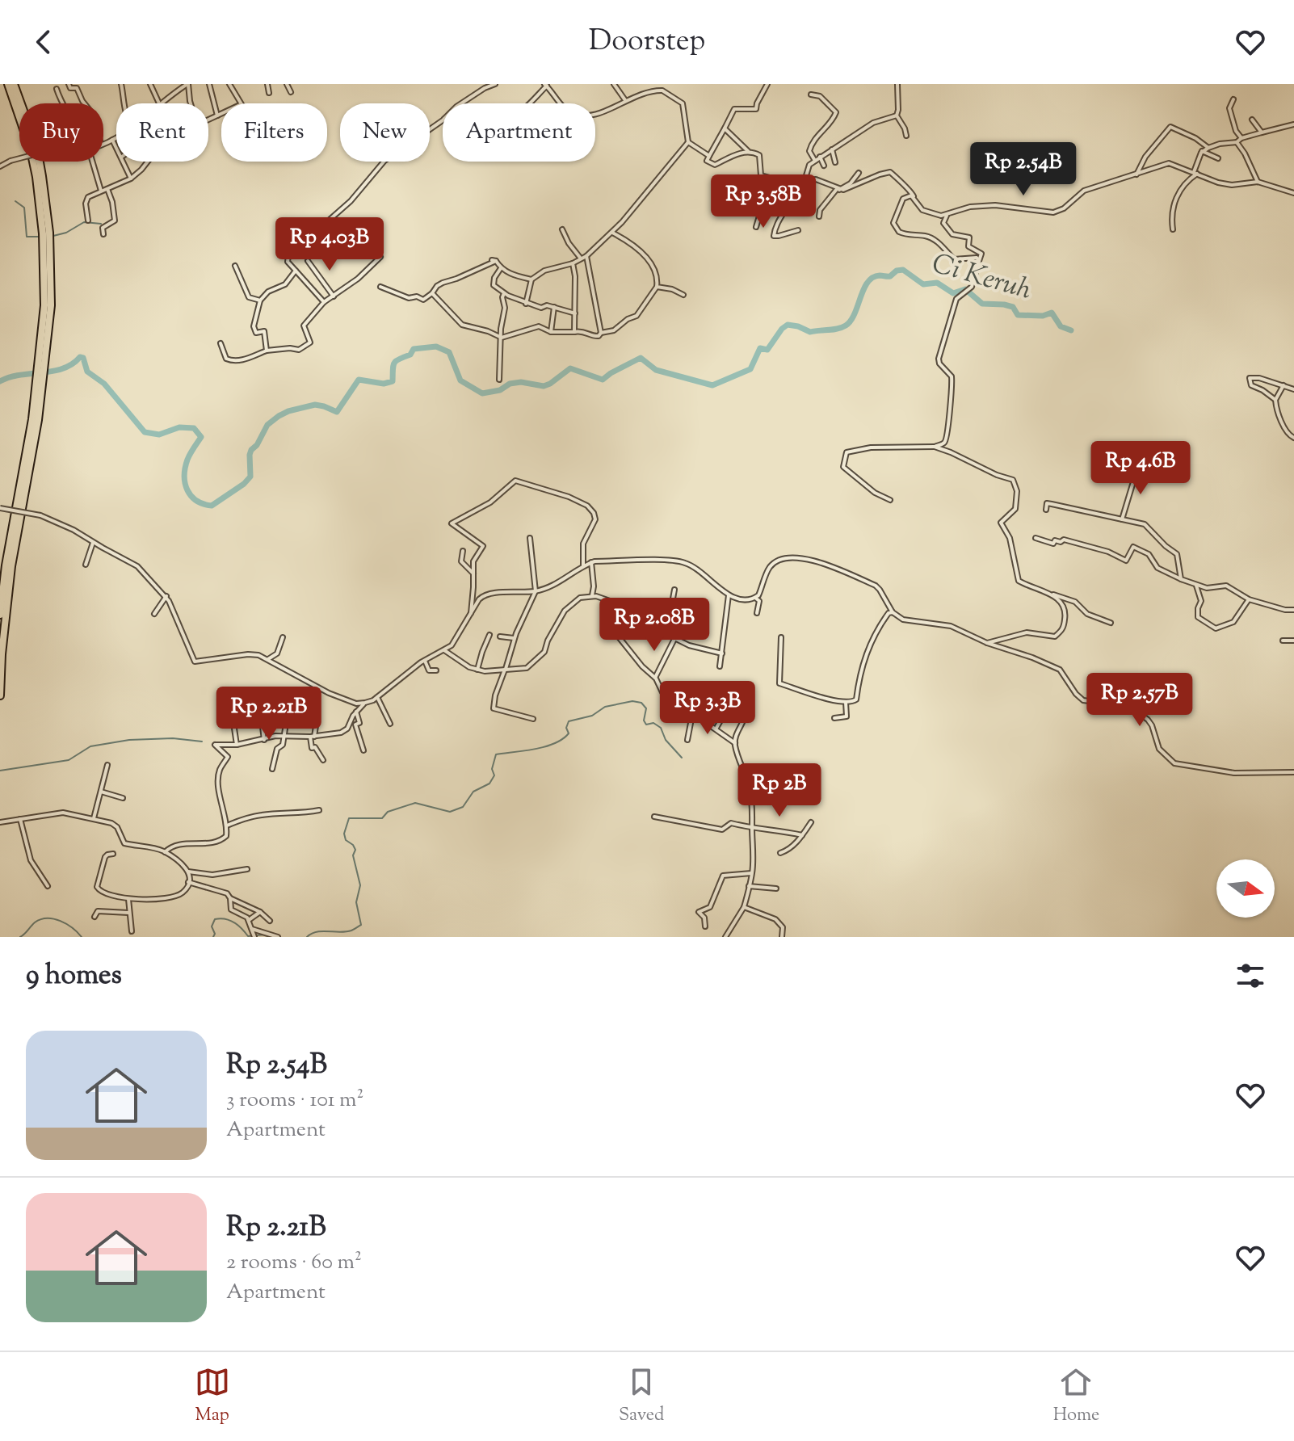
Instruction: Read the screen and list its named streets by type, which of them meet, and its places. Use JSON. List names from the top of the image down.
{
  "water": ["Ci Keruh"],
  "north": "right",
  "page": {
    "header": "Doorstep",
    "chip": [
      "Buy",
      "Rent",
      "Filters",
      "New",
      "Apartment"
    ],
    "price": [
      "Rp 2.54B",
      "Rp 3.58B",
      "Rp 4.03B",
      "Rp 4.6B",
      "Rp 2.08B",
      "Rp 2.57B",
      "Rp 3.3B",
      "Rp 2.21B",
      "Rp 2B"
    ],
    "heading": "9 homes",
    "list": [
      {
        "name": "Rp 2.54B",
        "note": "3 rooms · 101 m² · Apartment"
      },
      {
        "name": "Rp 2.21B",
        "note": "2 rooms · 60 m² · Apartment"
      }
    ],
    "tabs": ["Map", "Saved", "Home"]
  }
}
